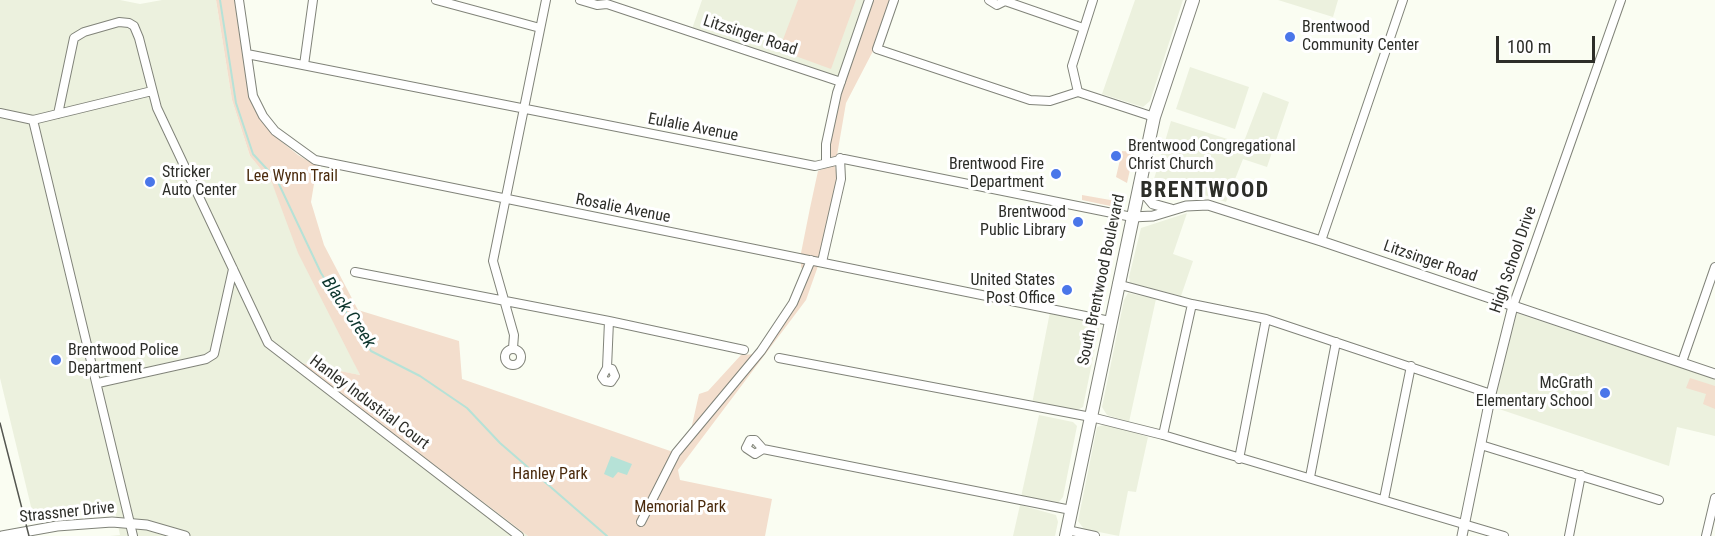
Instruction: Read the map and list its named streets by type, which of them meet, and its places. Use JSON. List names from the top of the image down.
{
  "streets": {
    "main road": ["South Brentwood Boulevard"],
    "street": [
      "Litzsinger Road",
      "Eulalie Avenue",
      "Rosalie Avenue",
      "High School Drive",
      "Hanley Industrial Court",
      "Strassner Drive"
    ]
  },
  "crossings": [
    ["Litzsinger Road", "Eulalie Avenue"],
    ["Litzsinger Road", "High School Drive"],
    ["Litzsinger Road", "South Brentwood Boulevard"],
    ["Eulalie Avenue", "Rosalie Avenue"],
    ["Eulalie Avenue", "South Brentwood Boulevard"],
    ["Rosalie Avenue", "South Brentwood Boulevard"]
  ],
  "districts": ["BRENTWOOD"],
  "water": ["Black Creek"],
  "parks": ["Lee Wynn Trail", "Hanley Park", "Memorial Park"],
  "places": [
    "Brentwood Community Center",
    "Brentwood Congregational Christ Church",
    "Brentwood Fire Department",
    "Stricker Auto Center",
    "Brentwood Public Library",
    "United States Post Office",
    "Brentwood Police Department",
    "McGrath Elementary School"
  ],
  "scale_bar": "100 m"
}
